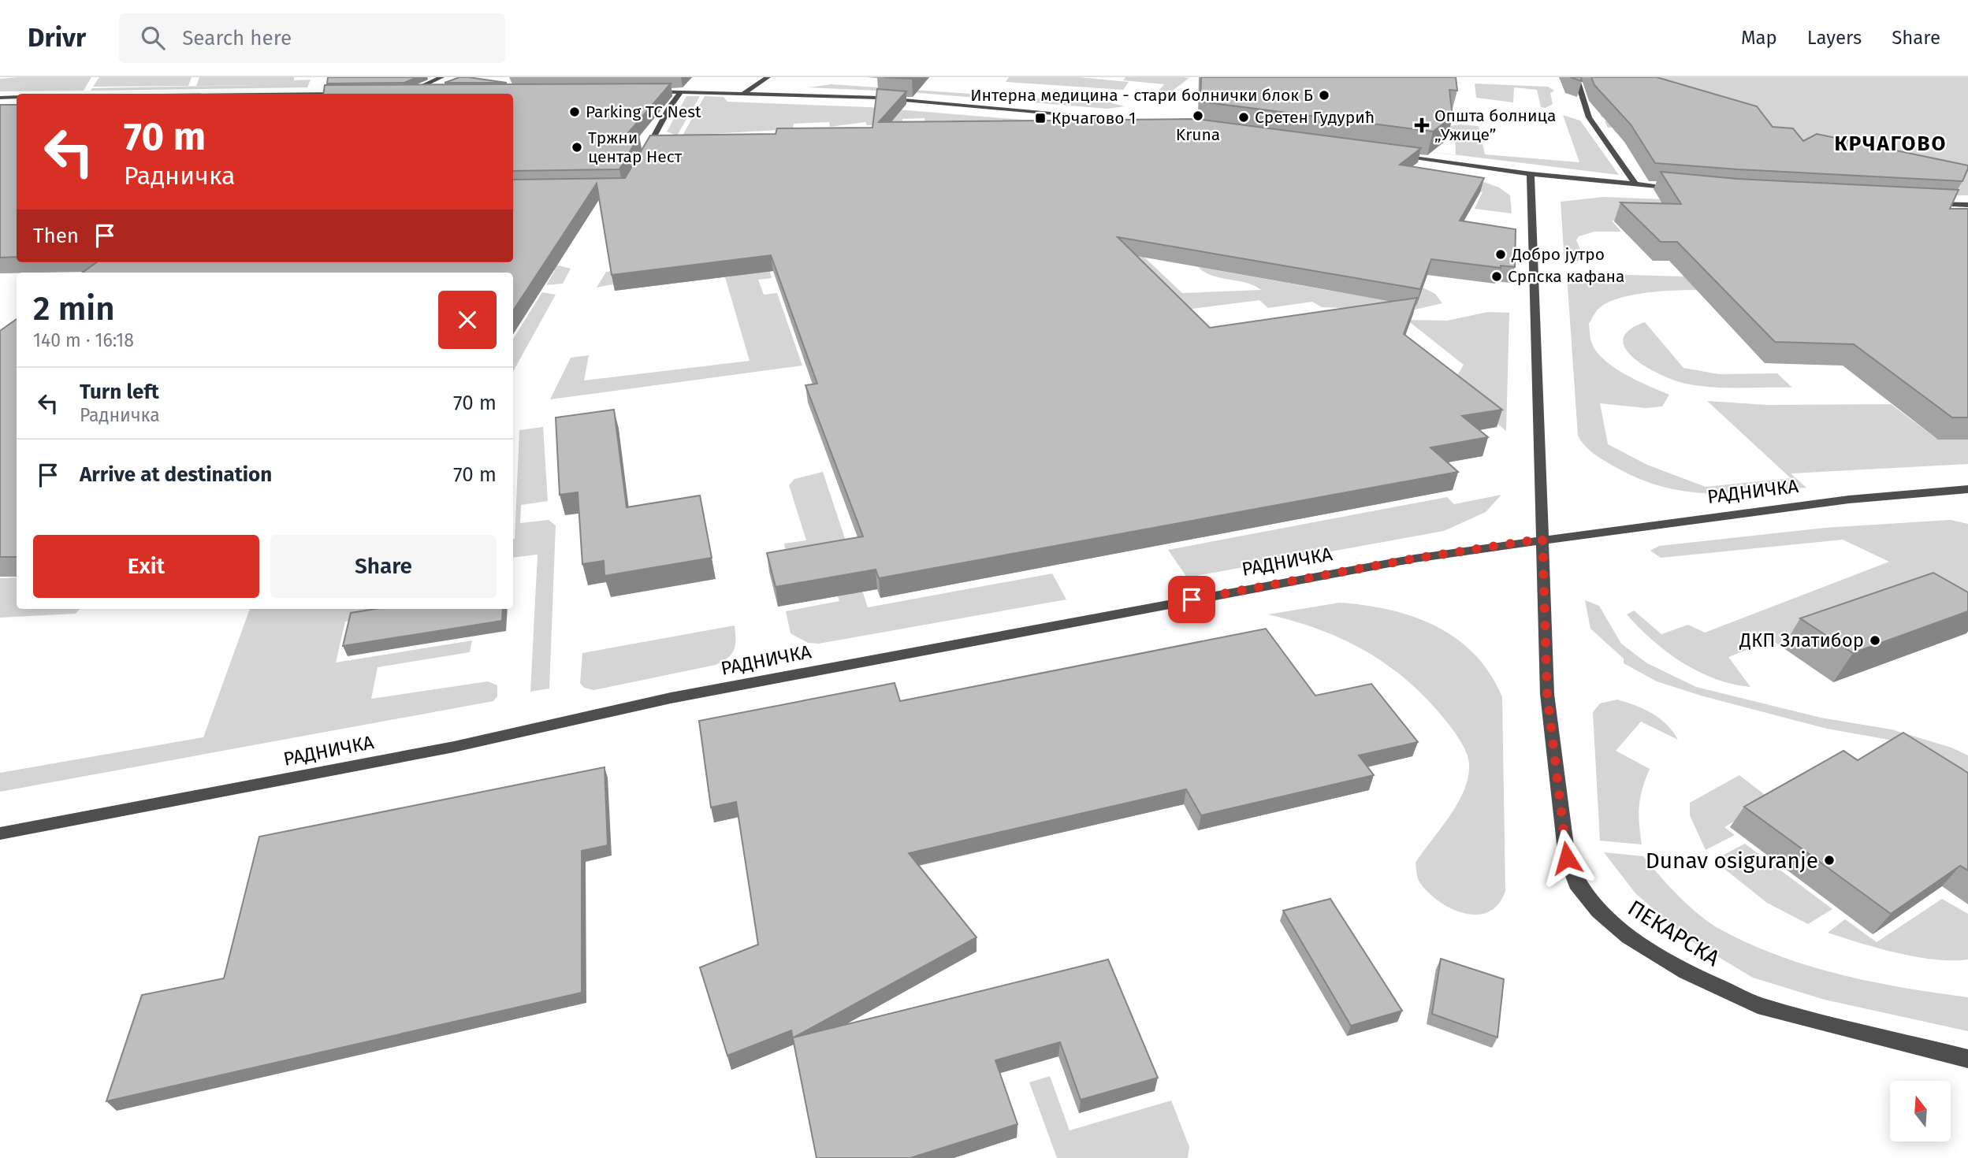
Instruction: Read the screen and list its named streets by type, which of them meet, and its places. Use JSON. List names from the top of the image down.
{
  "streets": {
    "street": ["РАДНИЧКА", "ПЕКАРСКА"]
  },
  "crossings": [
    ["РАДНИЧКА", "ПЕКАРСКА"]
  ],
  "districts": ["КРЧАГОВО"],
  "places": {
    "other": [
      "Интерна медицина - стари болнички блок Б",
      "Parking TC Nest",
      "Kruna",
      "Сретен Гудурић",
      "Тржни центар Нест",
      "Добро јутро",
      "Српска кафана",
      "ДКП Златибор",
      "Dunav osiguranje"
    ],
    "transit": ["Крчагово 1"],
    "health": ["Општа болница „Ужице”"]
  },
  "north": "top",
  "page": {
    "header": "Drivr",
    "search": "Search here",
    "nav": ["Map", "Layers", "Share"],
    "turn": ["70 m", "Радничка"],
    "then": "Then",
    "heading": ["2 min", "140 m · 16:18"],
    "list": [
      {
        "name": "Turn left",
        "note": "Радничка",
        "value": "70 m"
      },
      {
        "name": "Arrive at destination",
        "value": "70 m"
      }
    ],
    "buttons": ["Exit", "Share"]
  }
}
